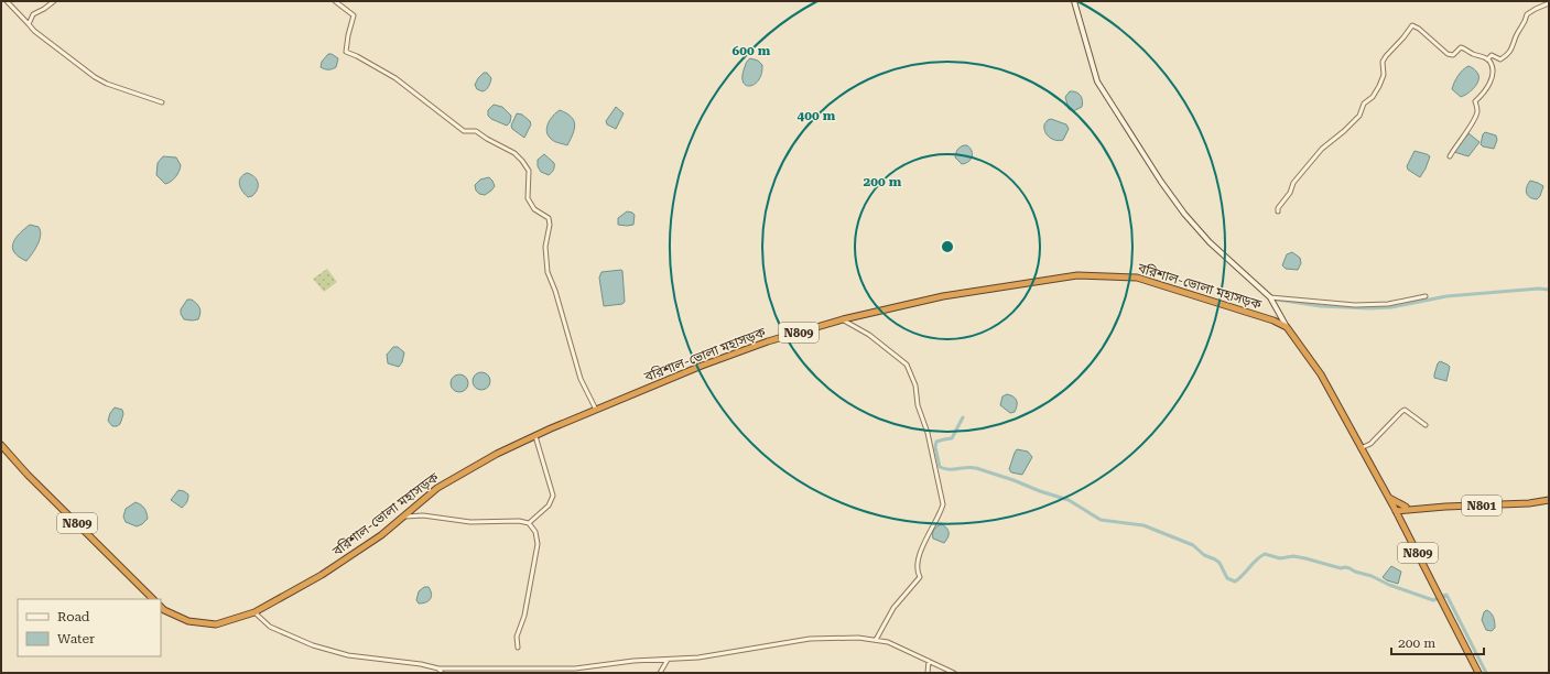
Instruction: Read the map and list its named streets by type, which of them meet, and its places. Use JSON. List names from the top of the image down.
{
  "streets": {
    "highway": ["বরিশাল-ভোলা মহাসড়ক", "N809", "N801"]
  },
  "crossings": [
    ["বরিশাল-ভোলা মহাসড়ক", "N809"],
    ["N809", "N801"]
  ],
  "legend": ["Road", "Water"],
  "scale_bar": "200 m",
  "rings": ["600 m", "400 m", "200 m"]
}
